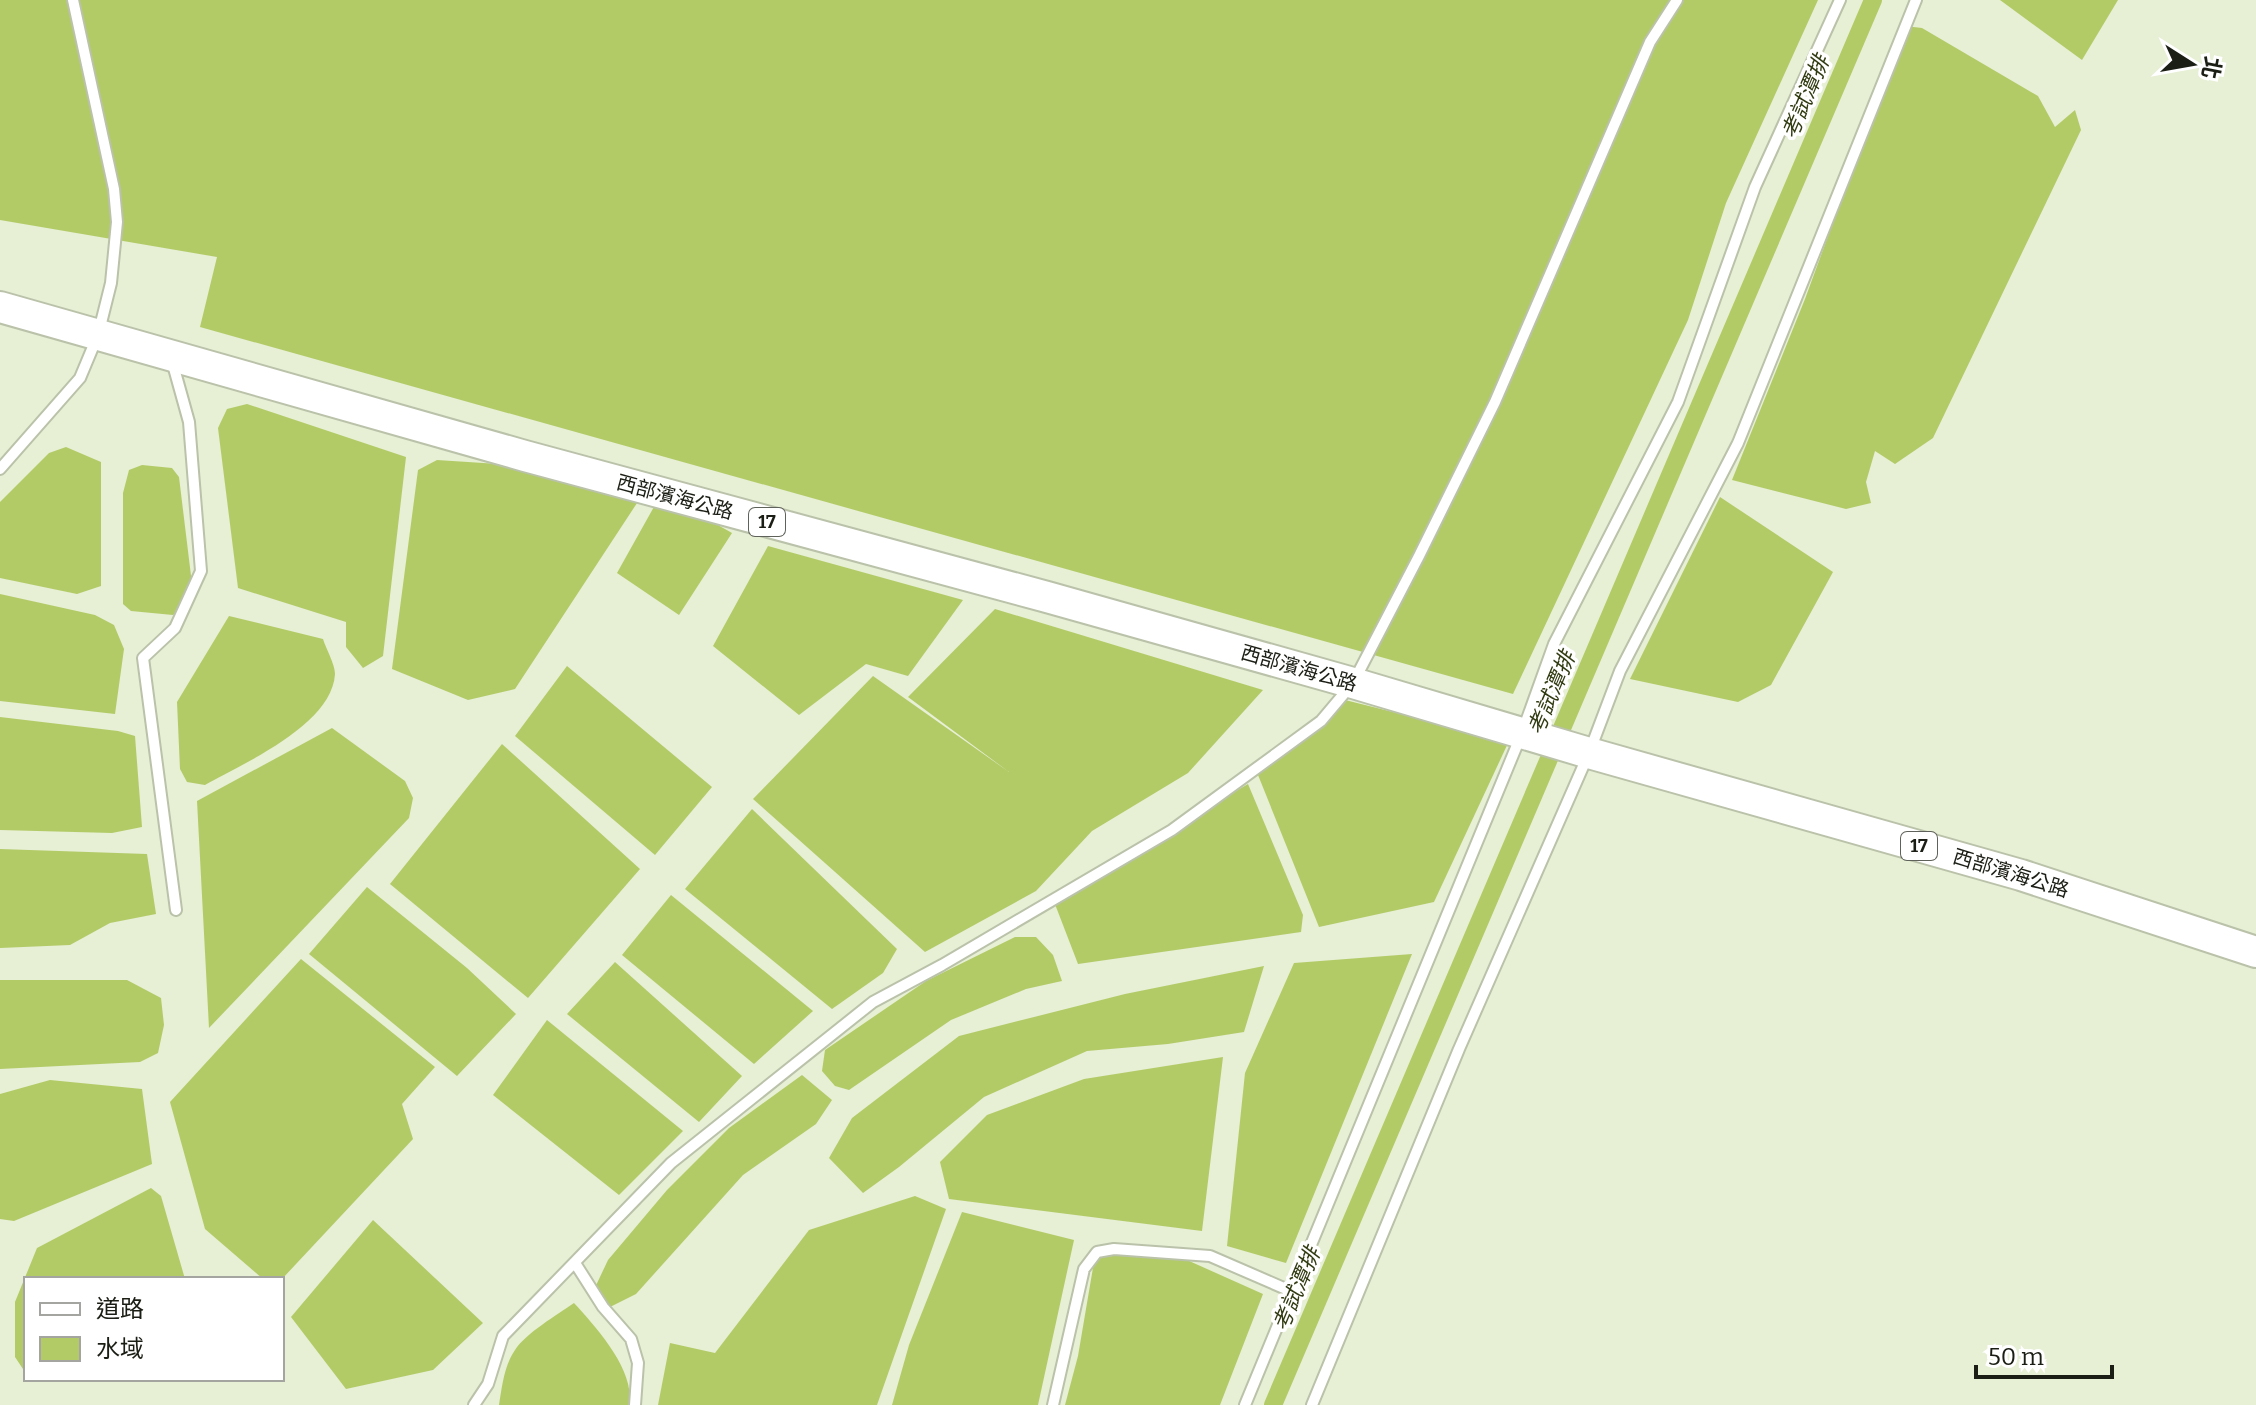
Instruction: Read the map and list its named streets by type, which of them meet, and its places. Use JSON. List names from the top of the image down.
{
  "streets": {
    "main road": ["西部濱海公路", "17"]
  },
  "crossings": [
    ["西部濱海公路", "17"]
  ],
  "water": ["考試潭排"],
  "legend": ["道路", "水域"],
  "scale_bar": "50 m",
  "north": "right"
}
